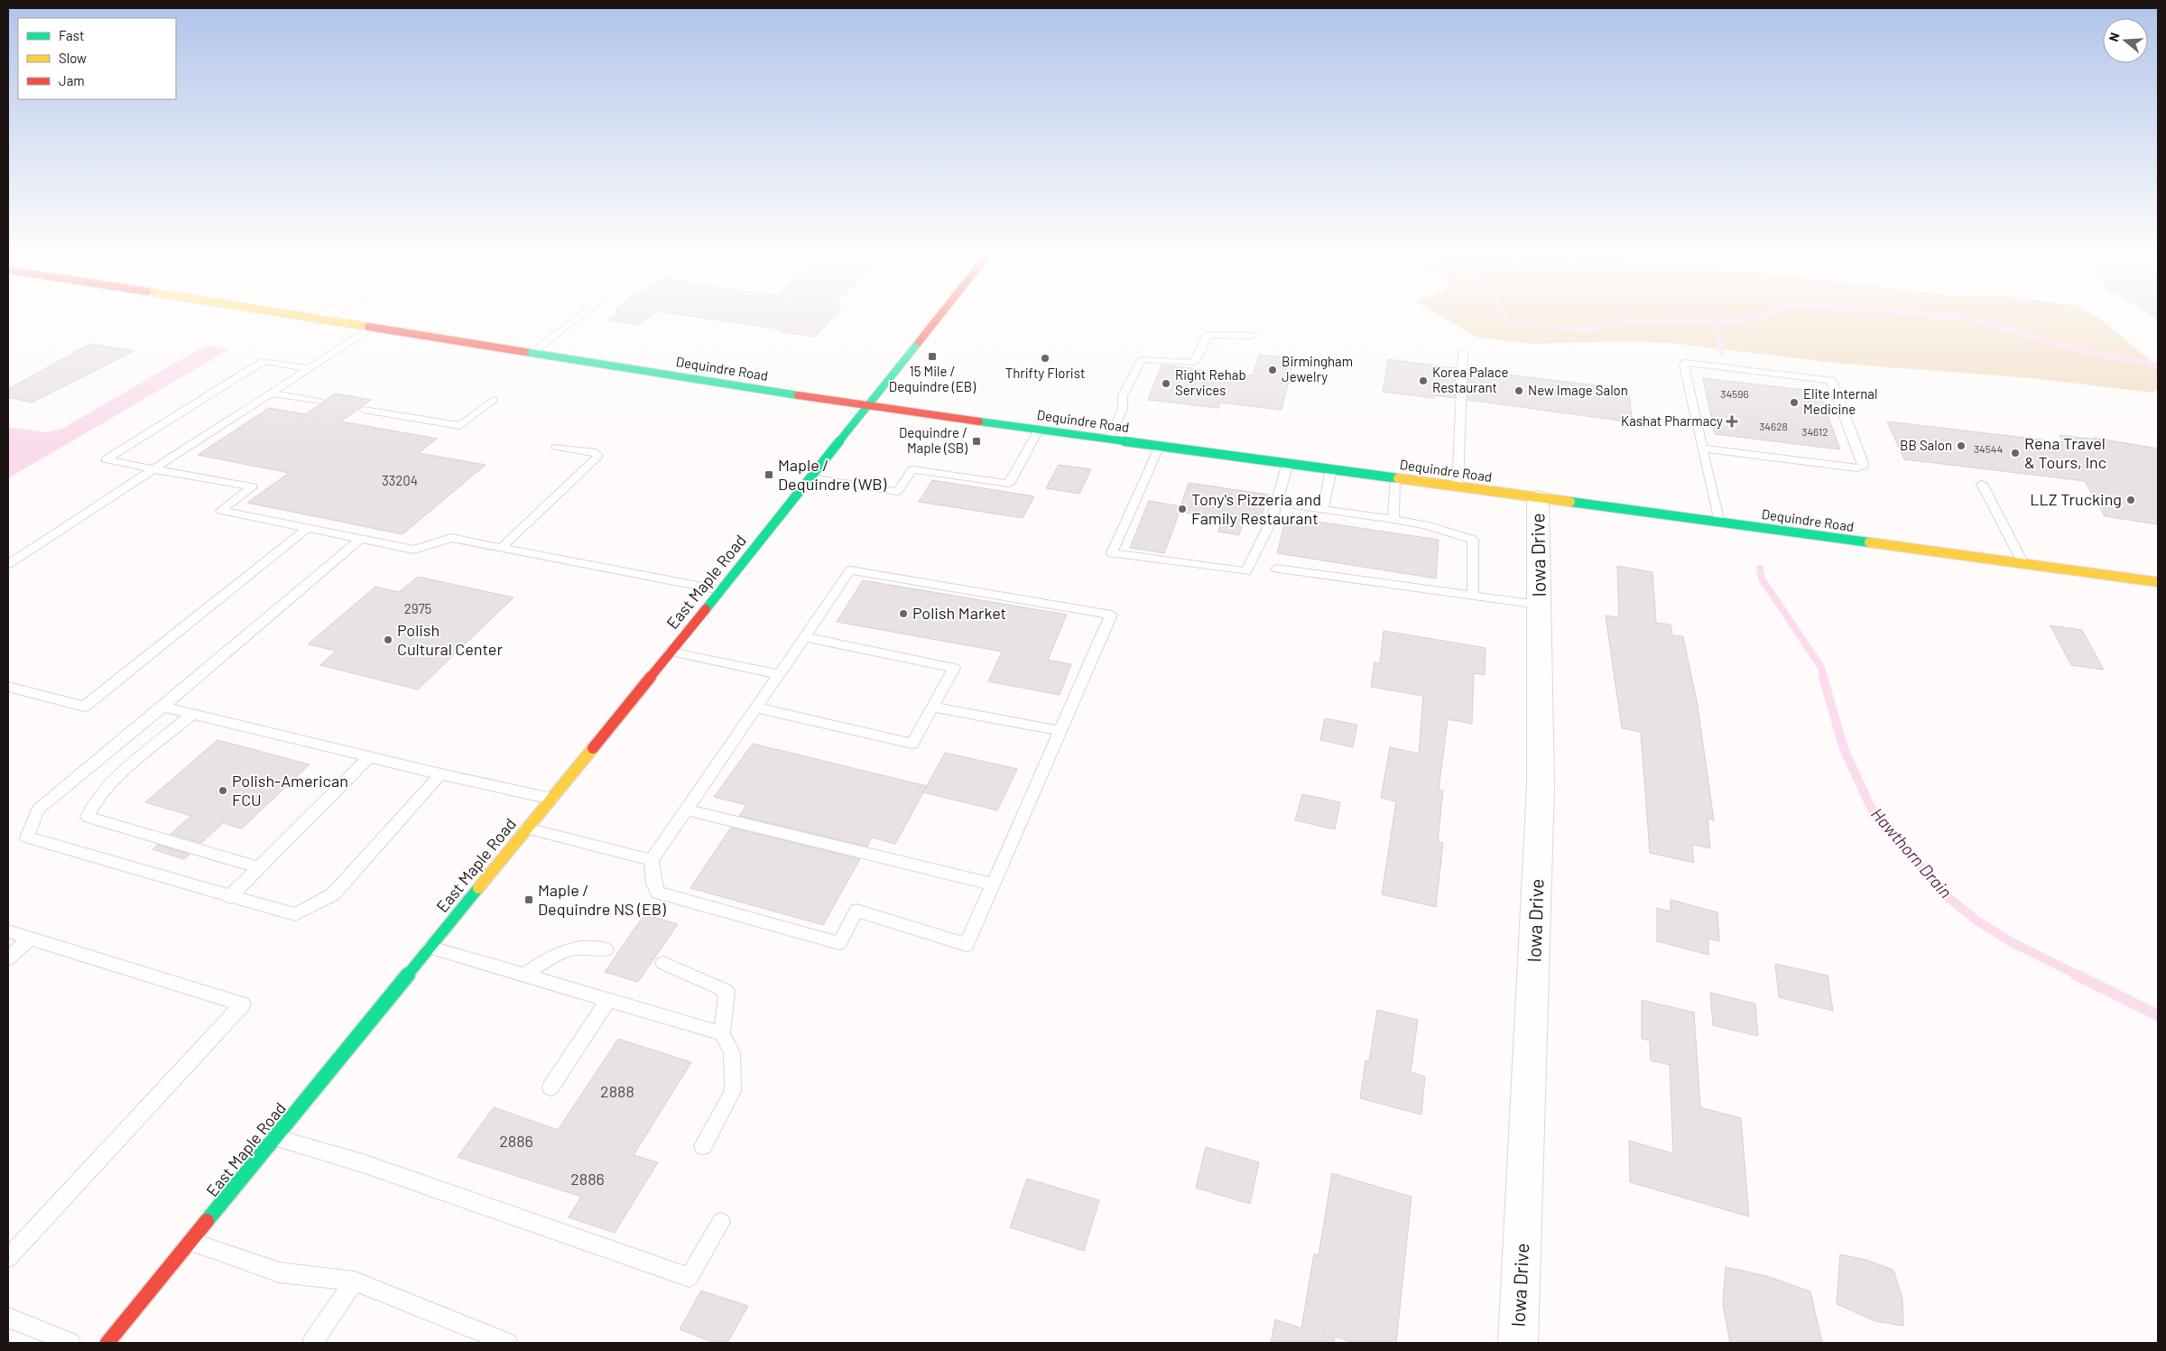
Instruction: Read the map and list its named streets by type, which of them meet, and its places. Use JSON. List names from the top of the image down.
{
  "streets": {
    "main road": ["Dequindre Road", "East Maple Road"],
    "street": ["Iowa Drive"]
  },
  "crossings": [
    ["Dequindre Road", "Iowa Drive"],
    ["Dequindre Road", "East Maple Road"]
  ],
  "water": ["Hawthorn Drain"],
  "places": {
    "transit": [
      "15 Mile / Dequindre (EB)",
      "Dequindre / Maple (SB)",
      "Maple / Dequindre (WB)",
      "Maple / Dequindre NS (EB)"
    ],
    "other": [
      "Thrifty Florist",
      "Birmingham Jewelry",
      "Korea Palace Restaurant",
      "Right Rehab Services",
      "New Image Salon",
      "Elite Internal Medicine",
      "BB Salon",
      "Rena Travel & Tours, Inc",
      "LLZ Trucking",
      "Tony's Pizzeria and Family Restaurant",
      "Polish Market",
      "Polish Cultural Center",
      "Polish-American FCU"
    ],
    "health": ["Kashat Pharmacy"]
  },
  "house_numbers": [
    "34596",
    "34628",
    "34612",
    "34544",
    "33204",
    "2975",
    "2888",
    "2886",
    "2886"
  ],
  "legend": ["Fast", "Slow", "Jam"],
  "north": "left"
}
